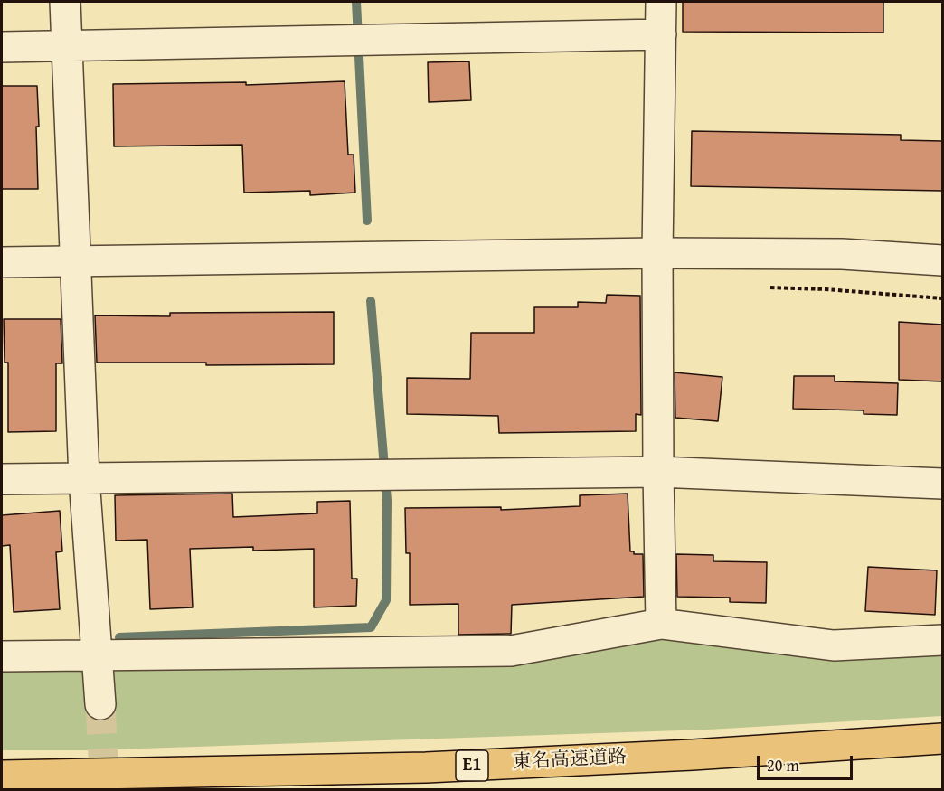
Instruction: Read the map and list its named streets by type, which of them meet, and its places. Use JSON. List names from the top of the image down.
{
  "streets": {
    "highway": ["東名高速道路", "E1"]
  },
  "scale_bar": "20 m"
}
